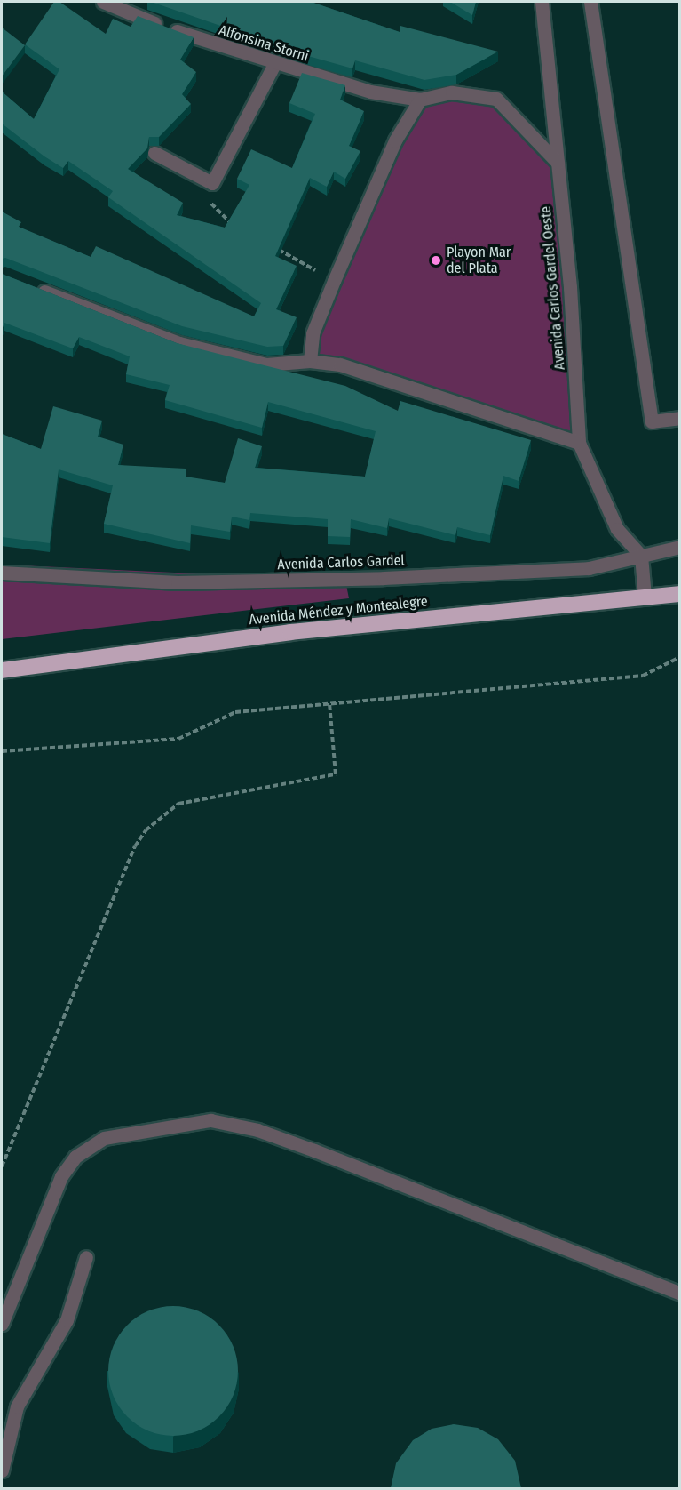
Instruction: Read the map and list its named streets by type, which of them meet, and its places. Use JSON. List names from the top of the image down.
{
  "streets": {
    "highway": ["Avenida Méndez y Montealegre"],
    "street": ["Alfonsina Storni", "Avenida Carlos Gardel Oeste", "Avenida Carlos Gardel"]
  },
  "crossings": [
    ["Avenida Carlos Gardel Oeste", "Avenida Carlos Gardel"]
  ],
  "places": ["Playon Mar del Plata"]
}
